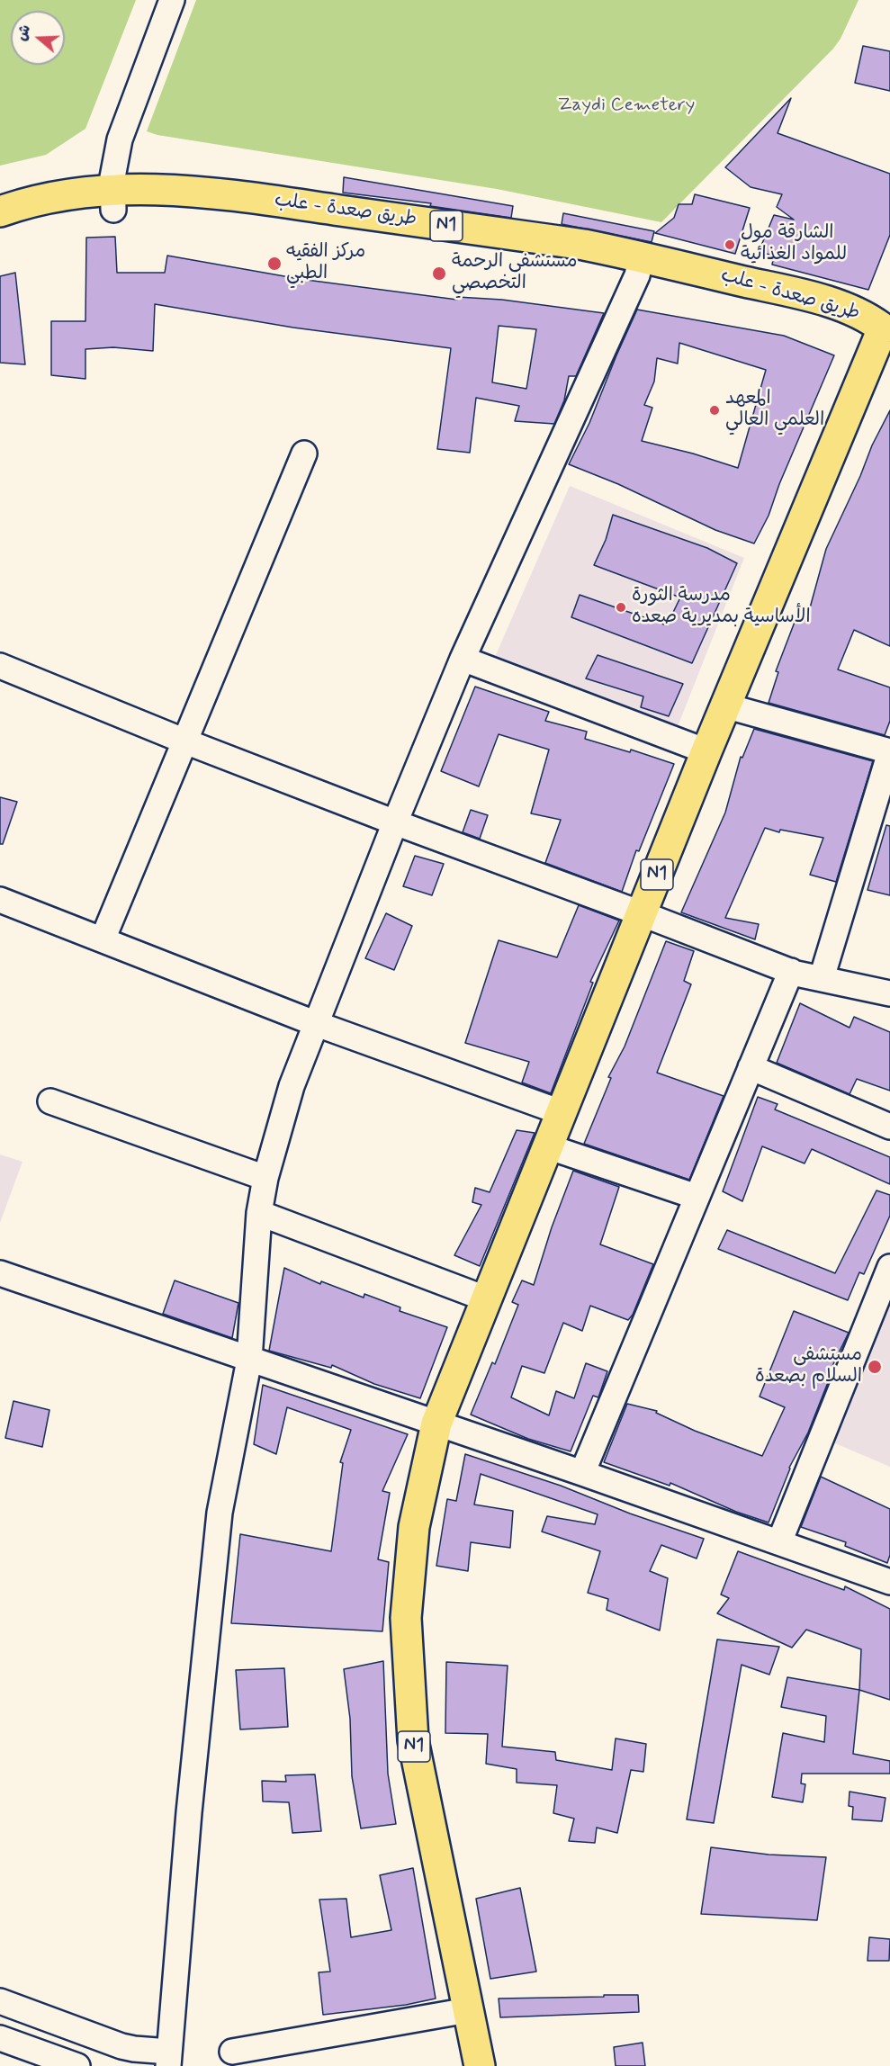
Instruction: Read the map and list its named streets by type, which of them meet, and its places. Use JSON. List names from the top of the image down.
{
  "streets": {
    "highway": ["طريق صعدة - علب", "N1"]
  },
  "crossings": [
    ["طريق صعدة - علب", "N1"]
  ],
  "parks": ["Zaydi Cemetery"],
  "places": [
    "الشارقة مول للمواد الغذائية",
    "مركز الفقيه الطبي",
    "مستشفى الرحمة التخصصي",
    "المعهد العلمي العالي",
    "مدرسة الثورة الأساسية بمديرية صعده",
    "مستشفى السلام بصعدة"
  ],
  "north": "left"
}
